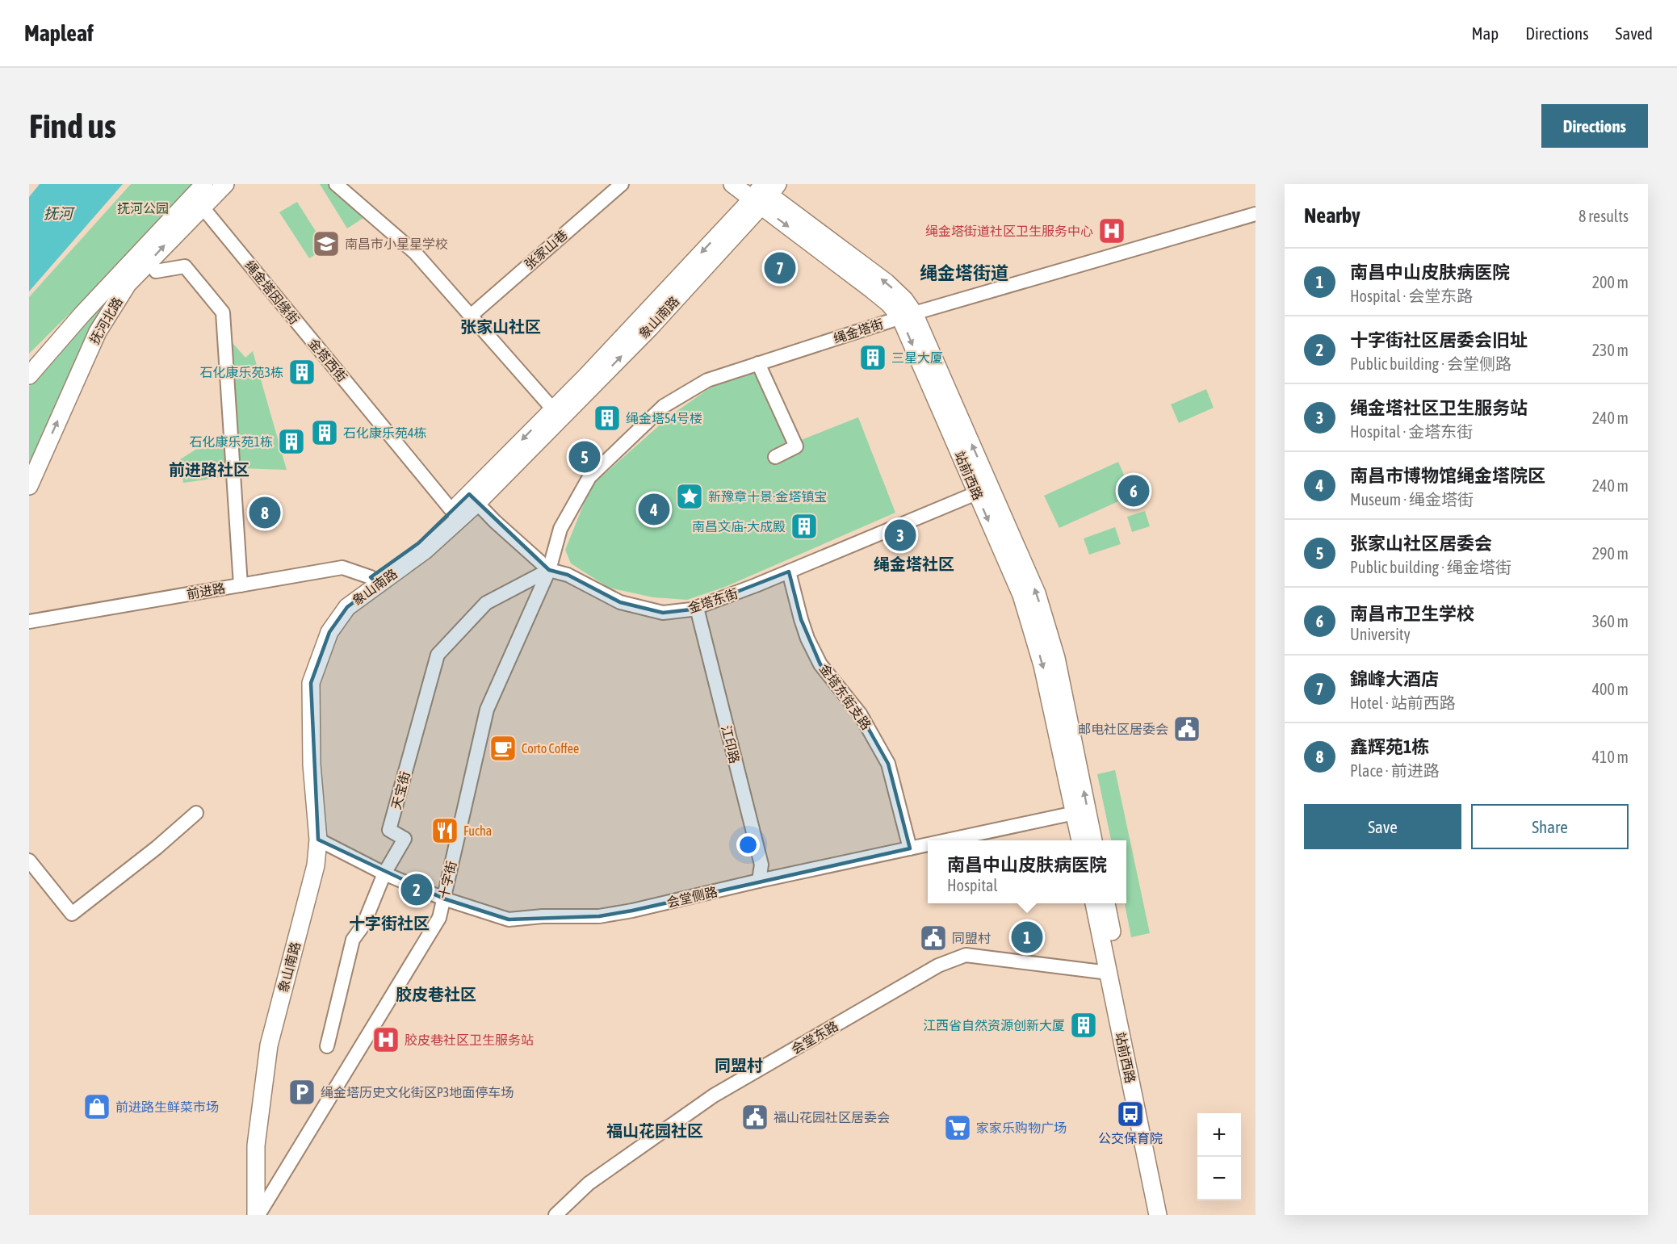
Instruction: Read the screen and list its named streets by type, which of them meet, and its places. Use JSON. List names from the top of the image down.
{
  "streets": {
    "main road": ["象山南路", "抚河北路", "站前西路"],
    "street": [
      "张家山巷",
      "绳金塔街",
      "金塔西街",
      "前进路",
      "金塔东街",
      "金塔东街支路",
      "江印路",
      "天宝街",
      "十字街",
      "会堂侧路",
      "会堂东路"
    ]
  },
  "crossings": [
    ["象山南路", "金塔西街"],
    ["象山南路", "站前西路"],
    ["象山南路", "前进路"],
    ["象山南路", "金塔东街"],
    ["象山南路", "十字街"],
    ["象山南路", "会堂侧路"],
    ["抚河北路", "金塔西街"],
    ["绳金塔街", "站前西路"],
    ["绳金塔街", "金塔东街"],
    ["绳金塔街", "天宝街"],
    ["绳金塔街", "十字街"],
    ["站前西路", "金塔东街"],
    ["站前西路", "会堂侧路"],
    ["站前西路", "会堂东路"],
    ["金塔东街", "金塔东街支路"],
    ["金塔东街", "江印路"],
    ["金塔东街", "天宝街"],
    ["金塔东街", "十字街"],
    ["金塔东街支路", "会堂侧路"],
    ["江印路", "会堂侧路"],
    ["天宝街", "十字街"],
    ["天宝街", "会堂侧路"],
    ["十字街", "会堂侧路"]
  ],
  "districts": [
    "绳金塔街道",
    "张家山社区",
    "前进路社区",
    "绳金塔社区",
    "十字街社区",
    "胶皮巷社区",
    "同盟村",
    "福山花园社区"
  ],
  "water": ["抚河"],
  "parks": ["抚河公园"],
  "places": {
    "hospital": ["绳金塔街道社区卫生服务中心", "胶皮巷社区卫生服务站"],
    "school or university": ["南昌市小星星学校"],
    "building": [
      "三星大厦",
      "石化康乐苑3栋",
      "绳金塔54号楼",
      "石化康乐苑4栋",
      "石化康乐苑1栋",
      "南昌文庙-大成殿",
      "江西省自然资源创新大厦"
    ],
    "place": ["新豫章十景·金塔镇宝"],
    "public building": ["邮电社区居委会", "同盟村", "福山花园社区居委会"],
    "cafe": ["Corto Coffee"],
    "restaurant": ["Fucha"],
    "parking": ["绳金塔历史文化街区P3地面停车场"],
    "shop": ["前进路生鲜菜市场"],
    "bus stop": ["公交保育院"],
    "supermarket": ["家家乐购物广场"]
  },
  "page": {
    "header": "Mapleaf",
    "nav": ["Map", "Directions", "Saved"],
    "buttons": [
      "Directions",
      ["Save", "Share"]
    ],
    "title": "Find us",
    "heading": ["Nearby", "8 results"],
    "list": [
      {
        "mark": "1",
        "name": "南昌中山皮肤病医院",
        "note": "Hospital · 会堂东路",
        "value": "200 m"
      },
      {
        "mark": "2",
        "name": "十字街社区居委会旧址",
        "note": "Public building · 会堂侧路",
        "value": "230 m"
      },
      {
        "mark": "3",
        "name": "绳金塔社区卫生服务站",
        "note": "Hospital · 金塔东街",
        "value": "240 m"
      },
      {
        "mark": "4",
        "name": "南昌市博物馆绳金塔院区",
        "note": "Museum · 绳金塔街",
        "value": "240 m"
      },
      {
        "mark": "5",
        "name": "张家山社区居委会",
        "note": "Public building · 绳金塔街",
        "value": "290 m"
      },
      {
        "mark": "6",
        "name": "南昌市卫生学校",
        "note": "University",
        "value": "360 m"
      },
      {
        "mark": "7",
        "name": "錦峰大酒店",
        "note": "Hotel · 站前西路",
        "value": "400 m"
      },
      {
        "mark": "8",
        "name": "鑫辉苑1栋",
        "note": "Place · 前进路",
        "value": "410 m"
      }
    ],
    "pins": [
      "7",
      "5",
      "6",
      "4",
      "8",
      "3",
      "2",
      "1"
    ],
    "popup": ["南昌中山皮肤病医院", "Hospital"],
    "map_buttons": ["+", "−"]
  }
}
